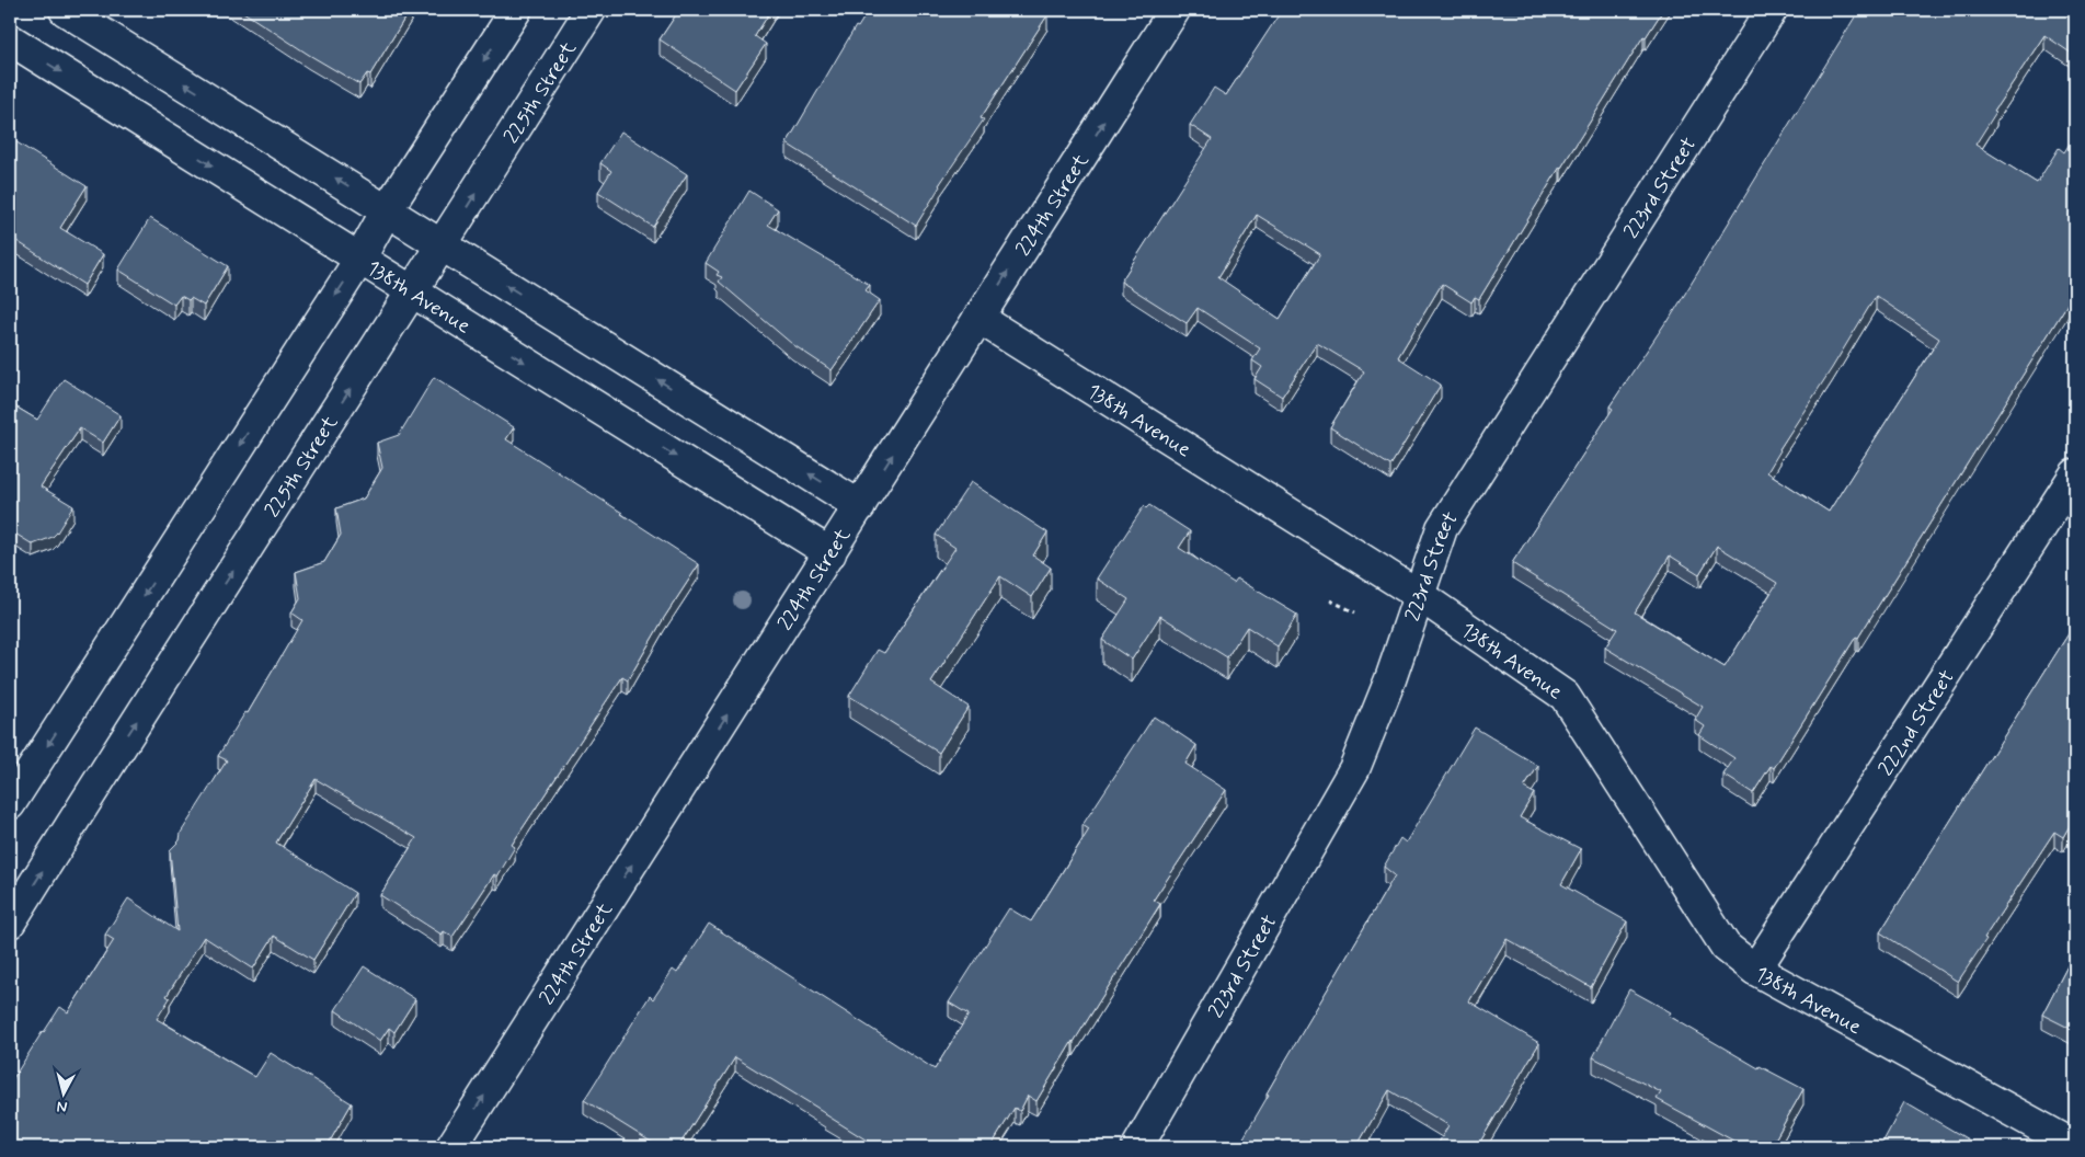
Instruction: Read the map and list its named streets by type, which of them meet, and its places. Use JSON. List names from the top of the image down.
{
  "streets": {
    "street": [
      "225th Street",
      "223rd Street",
      "224th Street",
      "138th Avenue",
      "222nd Street"
    ]
  },
  "crossings": [
    ["225th Street", "138th Avenue"],
    ["223rd Street", "138th Avenue"],
    ["224th Street", "138th Avenue"],
    ["138th Avenue", "222nd Street"]
  ],
  "one_way": ["224th Street"],
  "north": "bottom"
}
